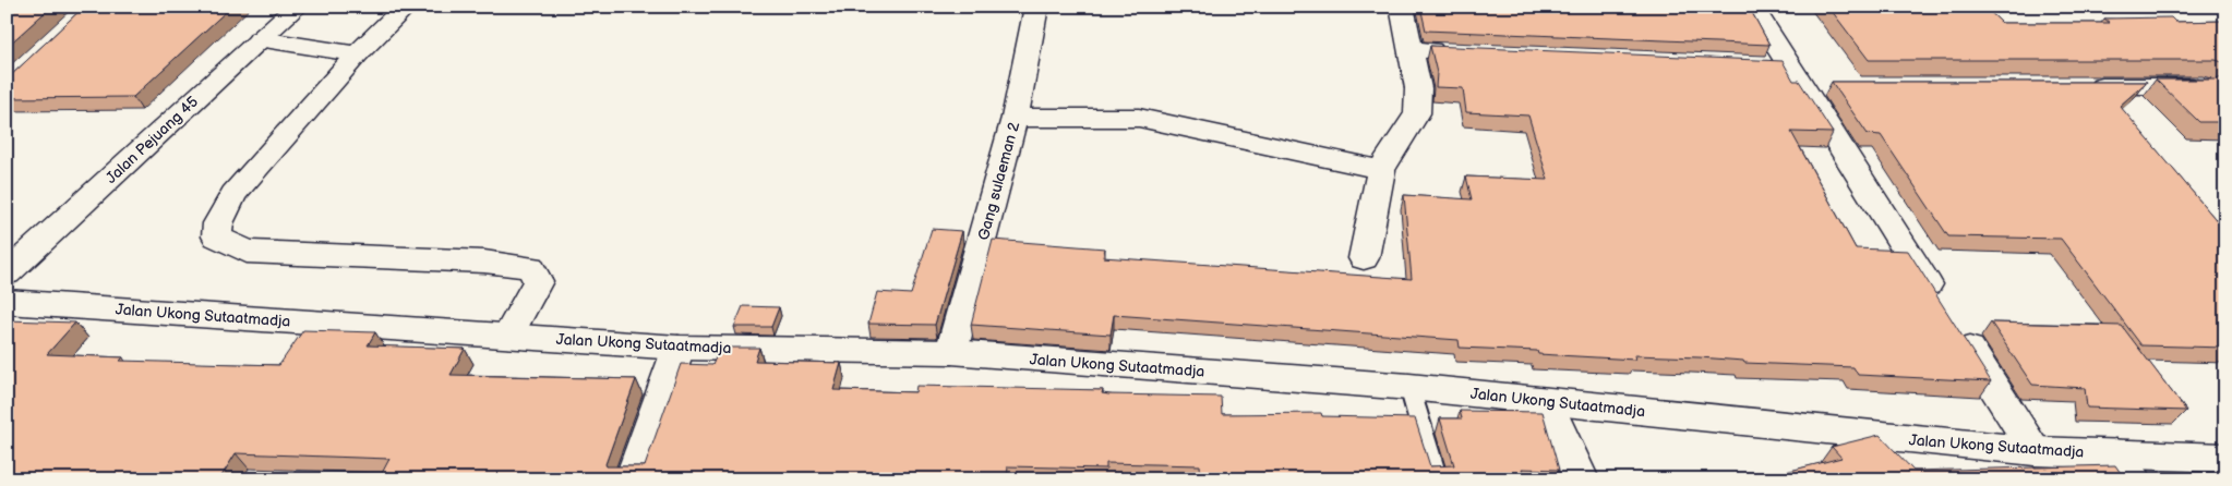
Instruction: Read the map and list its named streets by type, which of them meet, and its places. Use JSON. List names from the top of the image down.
{
  "streets": {
    "street": ["Jalan Pejuang 45", "Gang sulaeman 2", "Jalan Ukong Sutaatmadja"]
  },
  "crossings": [
    ["Gang sulaeman 2", "Jalan Ukong Sutaatmadja"]
  ]
}
